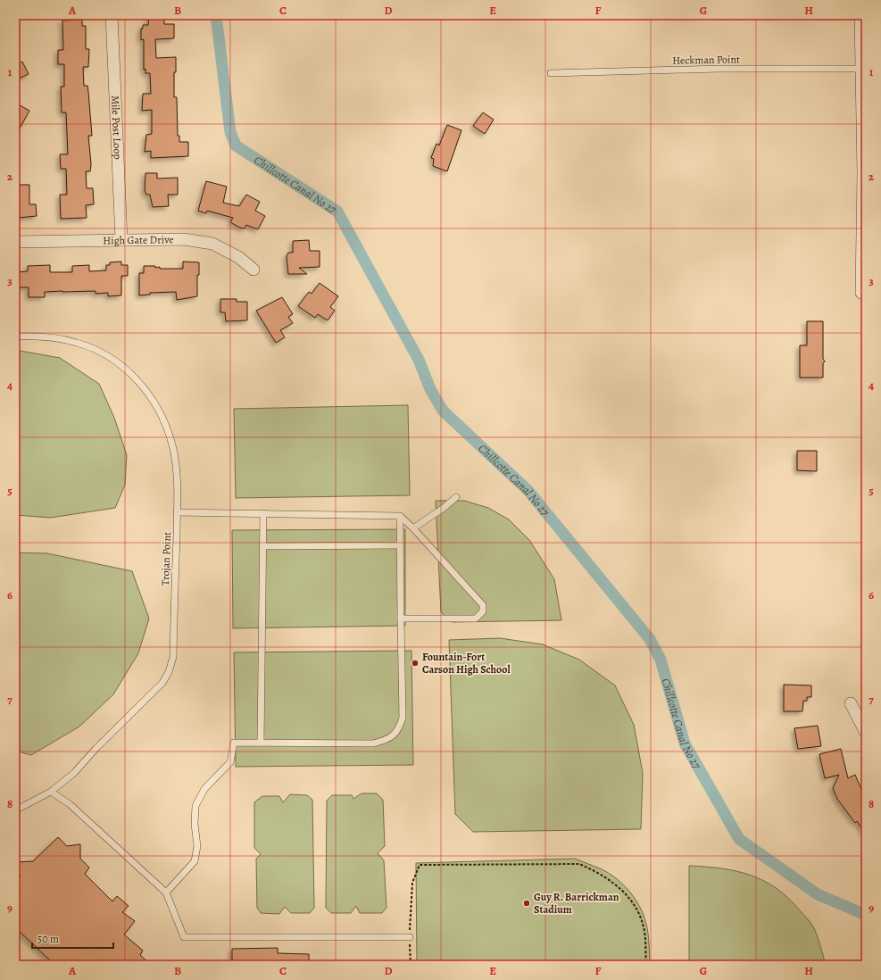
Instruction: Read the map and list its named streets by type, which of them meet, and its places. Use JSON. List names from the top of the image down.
{
  "streets": {
    "street": ["Mile Post Loop", "High Gate Drive"],
    "lane": ["Heckman Point", "Trojan Point"]
  },
  "crossings": [
    ["Mile Post Loop", "High Gate Drive"]
  ],
  "water": ["Chillcotte Canal No 27"],
  "places": ["Fountain-Fort Carson High School", "Guy R. Barrickman Stadium"],
  "scale_bar": "50 m",
  "grid": {
    "columns": [
      "A",
      "B",
      "C",
      "D",
      "E",
      "F",
      "G",
      "H"
    ],
    "rows": [
      "1",
      "2",
      "3",
      "4",
      "5",
      "6",
      "7",
      "8",
      "9"
    ]
  }
}
